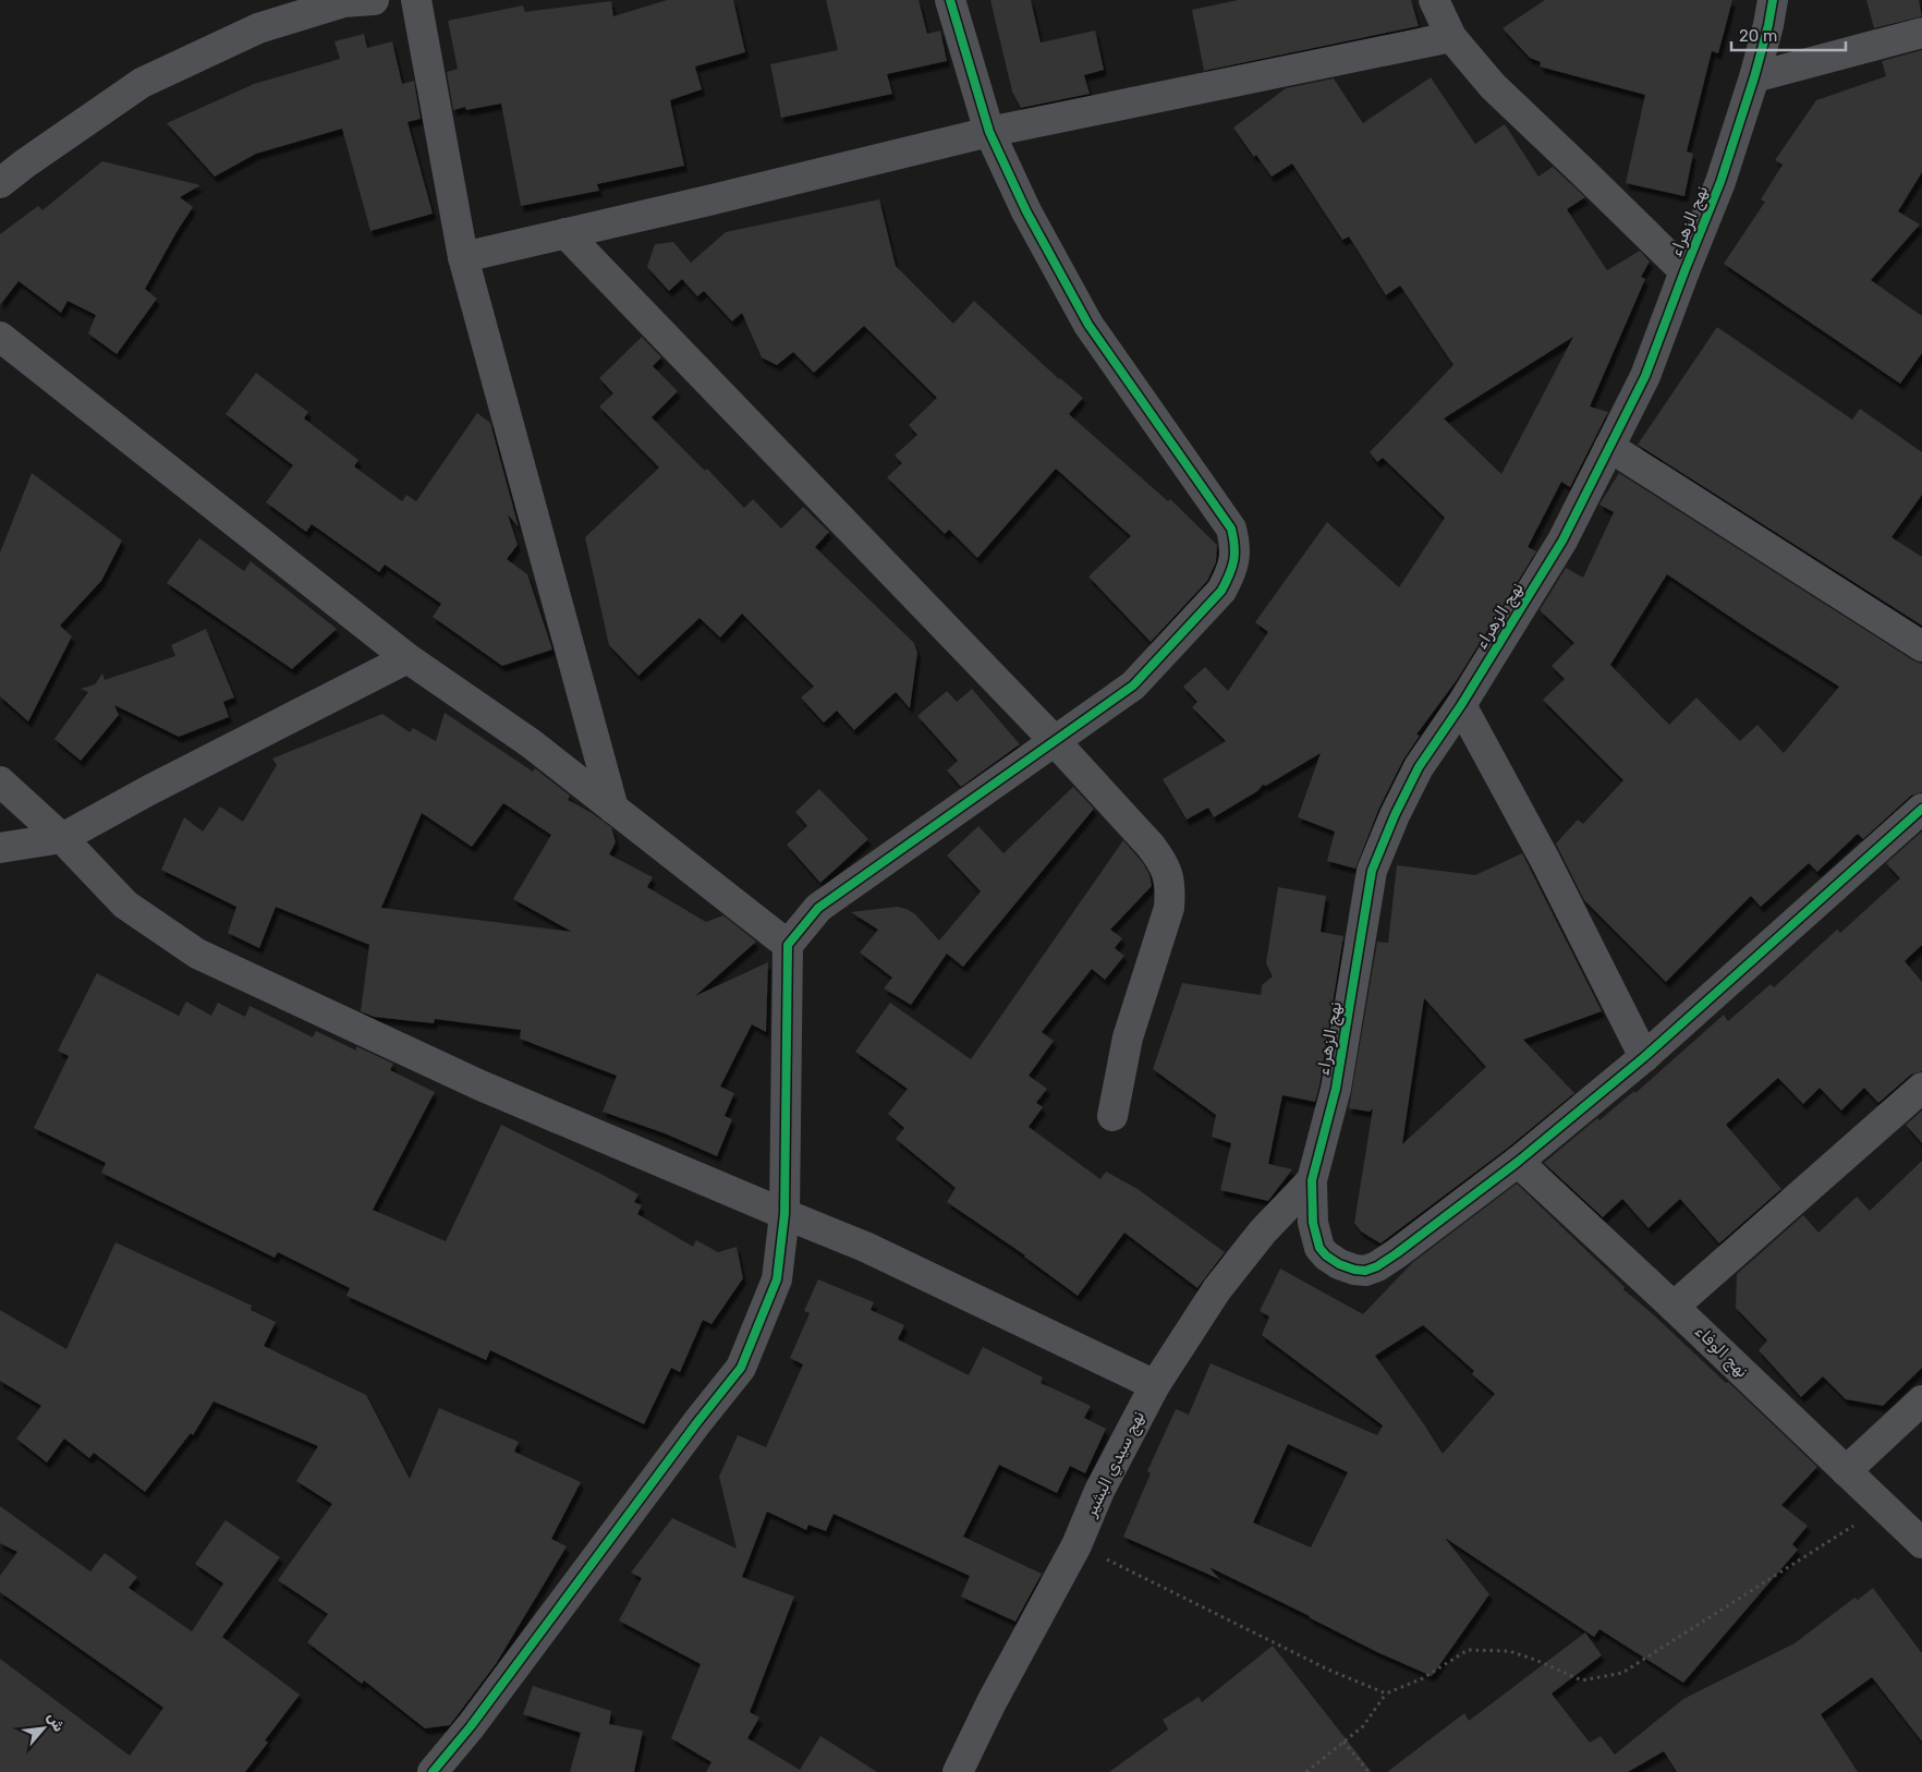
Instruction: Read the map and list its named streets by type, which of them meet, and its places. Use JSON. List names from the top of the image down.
{
  "streets": {
    "street": ["نهج الزهراء", "نهج الوفاء", "نهج سيدي البشير"]
  },
  "crossings": [
    ["نهج الزهراء", "نهج الوفاء"],
    ["نهج الزهراء", "نهج سيدي البشير"]
  ],
  "scale_bar": "20 m",
  "north": "top right"
}
